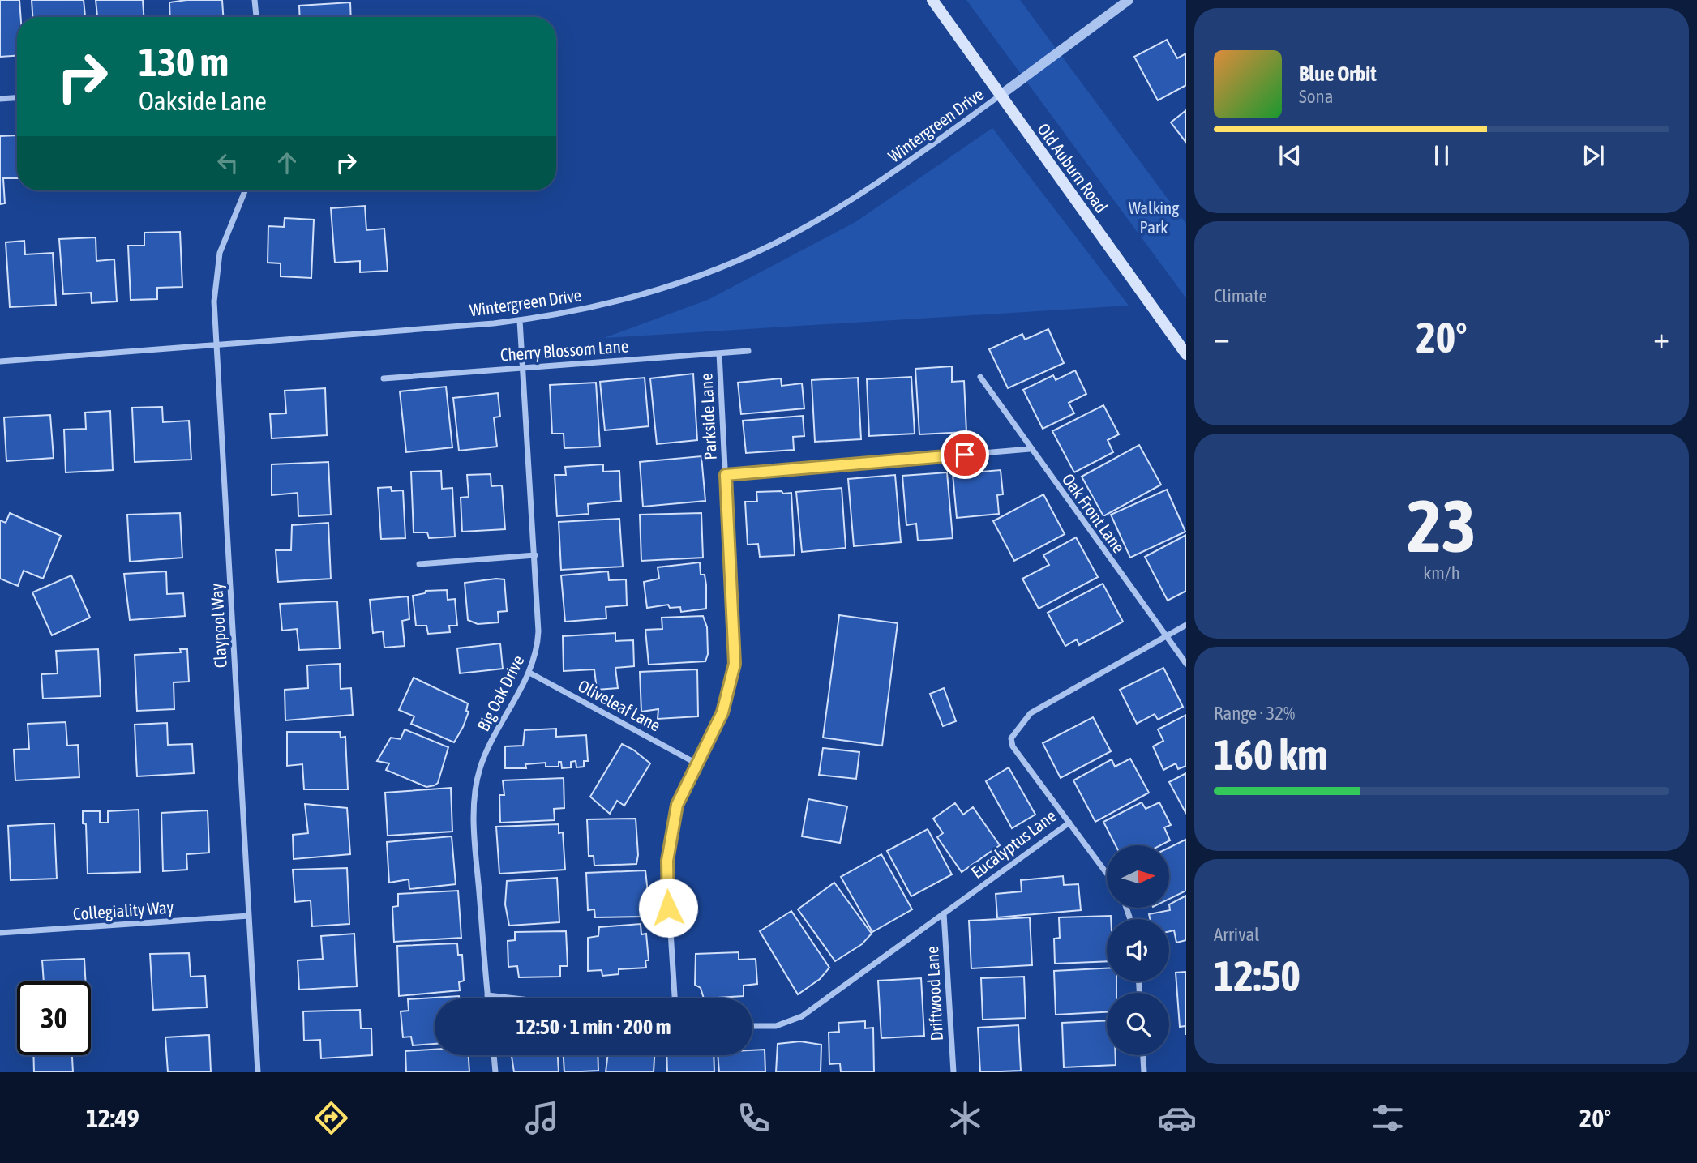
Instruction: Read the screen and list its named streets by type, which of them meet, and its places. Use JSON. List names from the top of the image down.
{
  "streets": {
    "main road": ["Old Auburn Road"],
    "street": [
      "Wintergreen Drive",
      "Cherry Blossom Lane",
      "Parkside Lane",
      "Oak Front Lane",
      "Claypool Way",
      "Big Oak Drive",
      "Oliveleaf Lane",
      "Eucalyptus Lane",
      "Collegiality Way",
      "Driftwood Lane"
    ]
  },
  "crossings": [
    ["Wintergreen Drive", "Old Auburn Road"],
    ["Wintergreen Drive", "Claypool Way"],
    ["Wintergreen Drive", "Big Oak Drive"],
    ["Cherry Blossom Lane", "Parkside Lane"],
    ["Cherry Blossom Lane", "Big Oak Drive"],
    ["Parkside Lane", "Oliveleaf Lane"],
    ["Oak Front Lane", "Eucalyptus Lane"],
    ["Claypool Way", "Collegiality Way"],
    ["Big Oak Drive", "Oliveleaf Lane"],
    ["Eucalyptus Lane", "Driftwood Lane"]
  ],
  "parks": ["Walking Park"],
  "north": "right",
  "page": {
    "turn": ["130 m", "Oakside Lane"],
    "song": ["Blue Orbit", "Sona"],
    "tile": [
      "Climate",
      ["23", "km/h"],
      ["Range · 32%", "160 km"],
      ["Arrival", "12:50"]
    ],
    "heat": ["−", "20°", "+"],
    "limit": "30",
    "trip": "12:50 · 1 min · 200 m",
    "tabs": ["12:49", "20°"]
  }
}
